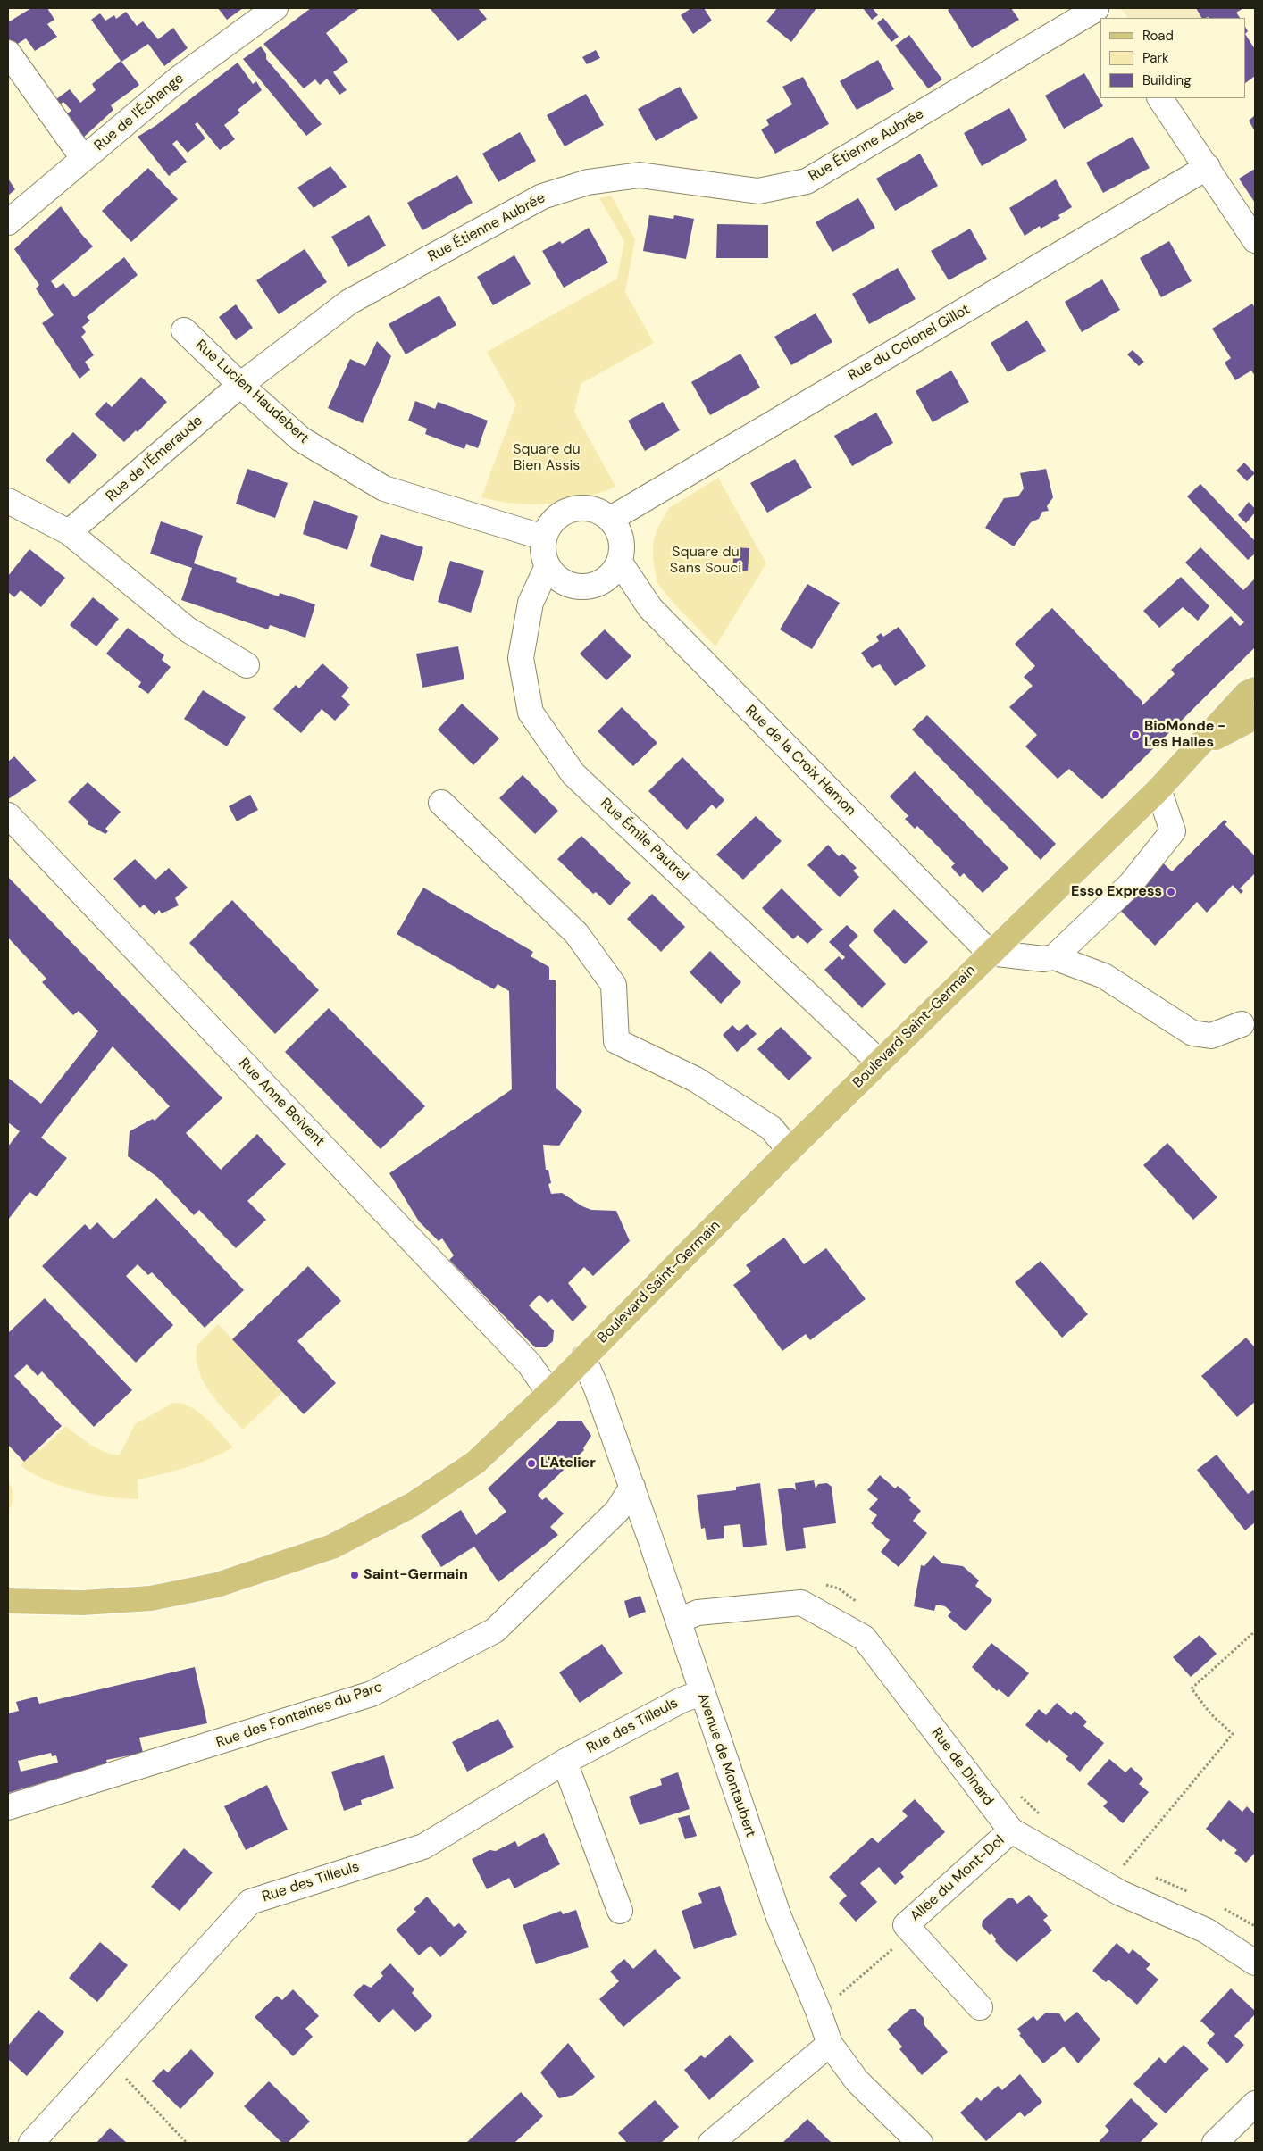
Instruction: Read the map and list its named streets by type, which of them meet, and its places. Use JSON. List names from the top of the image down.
{
  "streets": {
    "main road": ["Boulevard Saint-Germain"],
    "street": [
      "Rue de l'Échange",
      "Rue Étienne Aubrée",
      "Rue du Colonel Gillot",
      "Rue Lucien Haudebert",
      "Rue de l'Émeraude",
      "Rue de la Croix Hamon",
      "Rue Émile Pautrel",
      "Rue Anne Boivent",
      "Rue des Fontaines du Parc",
      "Rue des Tilleuls",
      "Avenue de Montaubert",
      "Rue de Dinard",
      "Allée du Mont-Dol"
    ]
  },
  "crossings": [
    ["Rue Étienne Aubrée", "Rue Lucien Haudebert"],
    ["Rue Étienne Aubrée", "Rue de l'Émeraude"],
    ["Rue du Colonel Gillot", "Rue Lucien Haudebert"],
    ["Rue du Colonel Gillot", "Rue de la Croix Hamon"],
    ["Rue du Colonel Gillot", "Rue Émile Pautrel"],
    ["Rue Lucien Haudebert", "Rue de l'Émeraude"],
    ["Rue Lucien Haudebert", "Rue de la Croix Hamon"],
    ["Rue Lucien Haudebert", "Rue Émile Pautrel"],
    ["Rue de la Croix Hamon", "Rue Émile Pautrel"],
    ["Rue de la Croix Hamon", "Boulevard Saint-Germain"],
    ["Rue Émile Pautrel", "Boulevard Saint-Germain"],
    ["Boulevard Saint-Germain", "Rue Anne Boivent"],
    ["Boulevard Saint-Germain", "Avenue de Montaubert"],
    ["Rue des Fontaines du Parc", "Avenue de Montaubert"],
    ["Rue des Tilleuls", "Avenue de Montaubert"],
    ["Avenue de Montaubert", "Rue de Dinard"],
    ["Rue de Dinard", "Allée du Mont-Dol"]
  ],
  "parks": ["Square du Bien Assis", "Square du Sans Souci"],
  "places": [
    "BioMonde - Les Halles",
    "Esso Express",
    "L'Atelier",
    "Saint-Germain"
  ],
  "legend": ["Road", "Park", "Building"]
}
